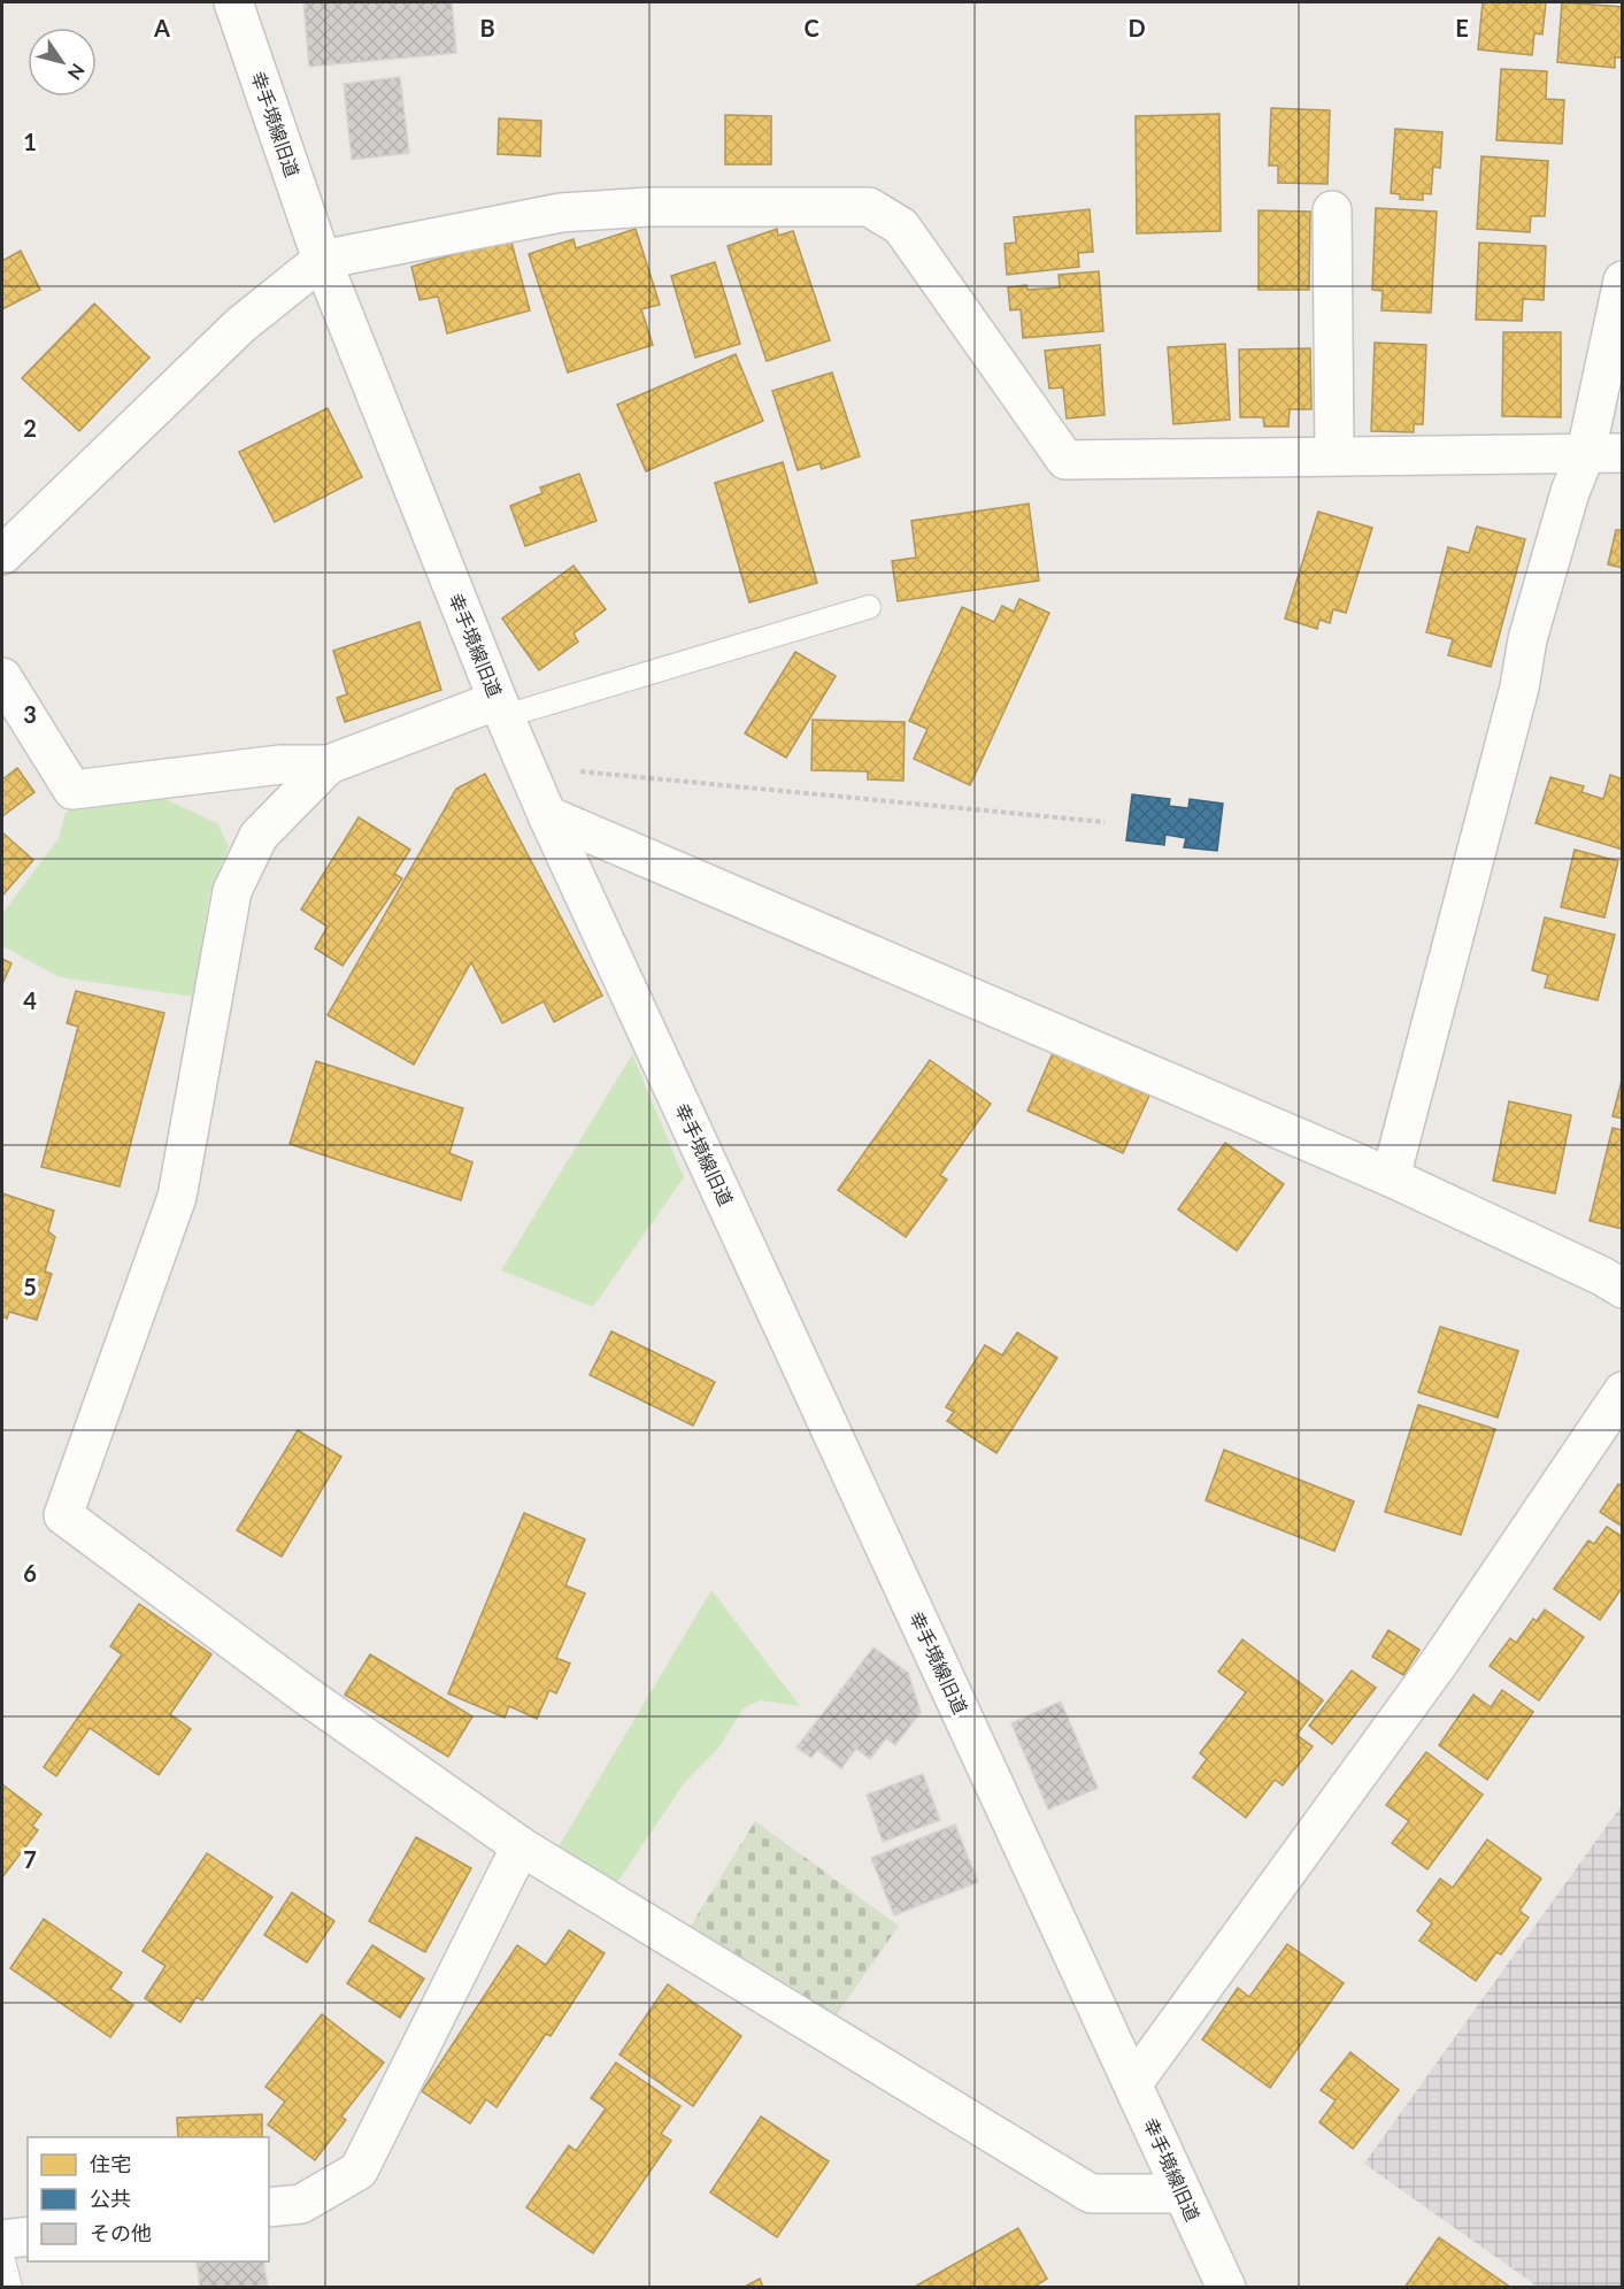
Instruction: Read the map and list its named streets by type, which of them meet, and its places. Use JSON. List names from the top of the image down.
{
  "streets": {
    "street": ["幸手境線旧道"]
  },
  "legend": ["住宅", "公共", "その他"],
  "north": "bottom right",
  "grid": {
    "columns": [
      "A",
      "B",
      "C",
      "D",
      "E"
    ],
    "rows": [
      "1",
      "2",
      "3",
      "4",
      "5",
      "6",
      "7"
    ]
  }
}
